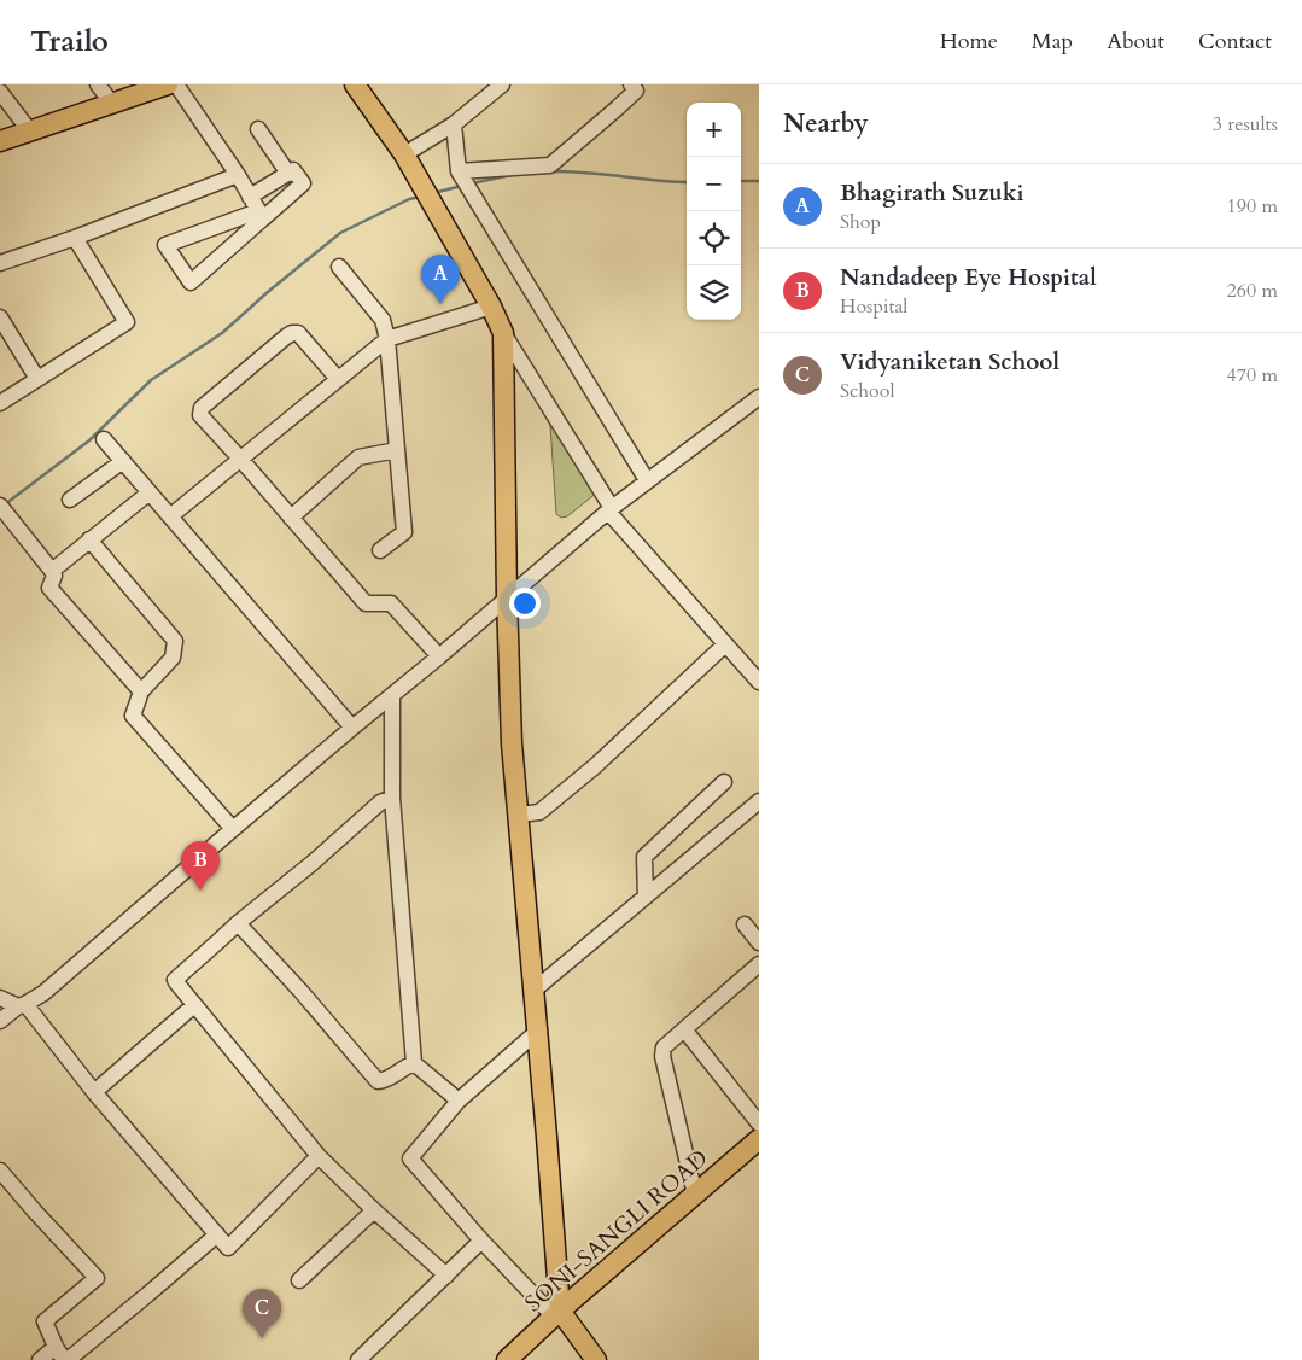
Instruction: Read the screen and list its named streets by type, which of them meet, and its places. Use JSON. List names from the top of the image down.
{
  "streets": {
    "main road": ["SONI-SANGLI ROAD"]
  },
  "page": {
    "header": "Trailo",
    "nav": [
      "Home",
      "Map",
      "About",
      "Contact"
    ],
    "heading": ["Nearby", "3 results"],
    "map_buttons": ["+", "−"],
    "list": [
      {
        "mark": "A",
        "name": "Bhagirath Suzuki",
        "note": "Shop",
        "value": "190 m"
      },
      {
        "mark": "B",
        "name": "Nandadeep Eye Hospital",
        "note": "Hospital",
        "value": "260 m"
      },
      {
        "mark": "C",
        "name": "Vidyaniketan School",
        "note": "School",
        "value": "470 m"
      }
    ],
    "pins": ["A", "B", "C"]
  }
}
